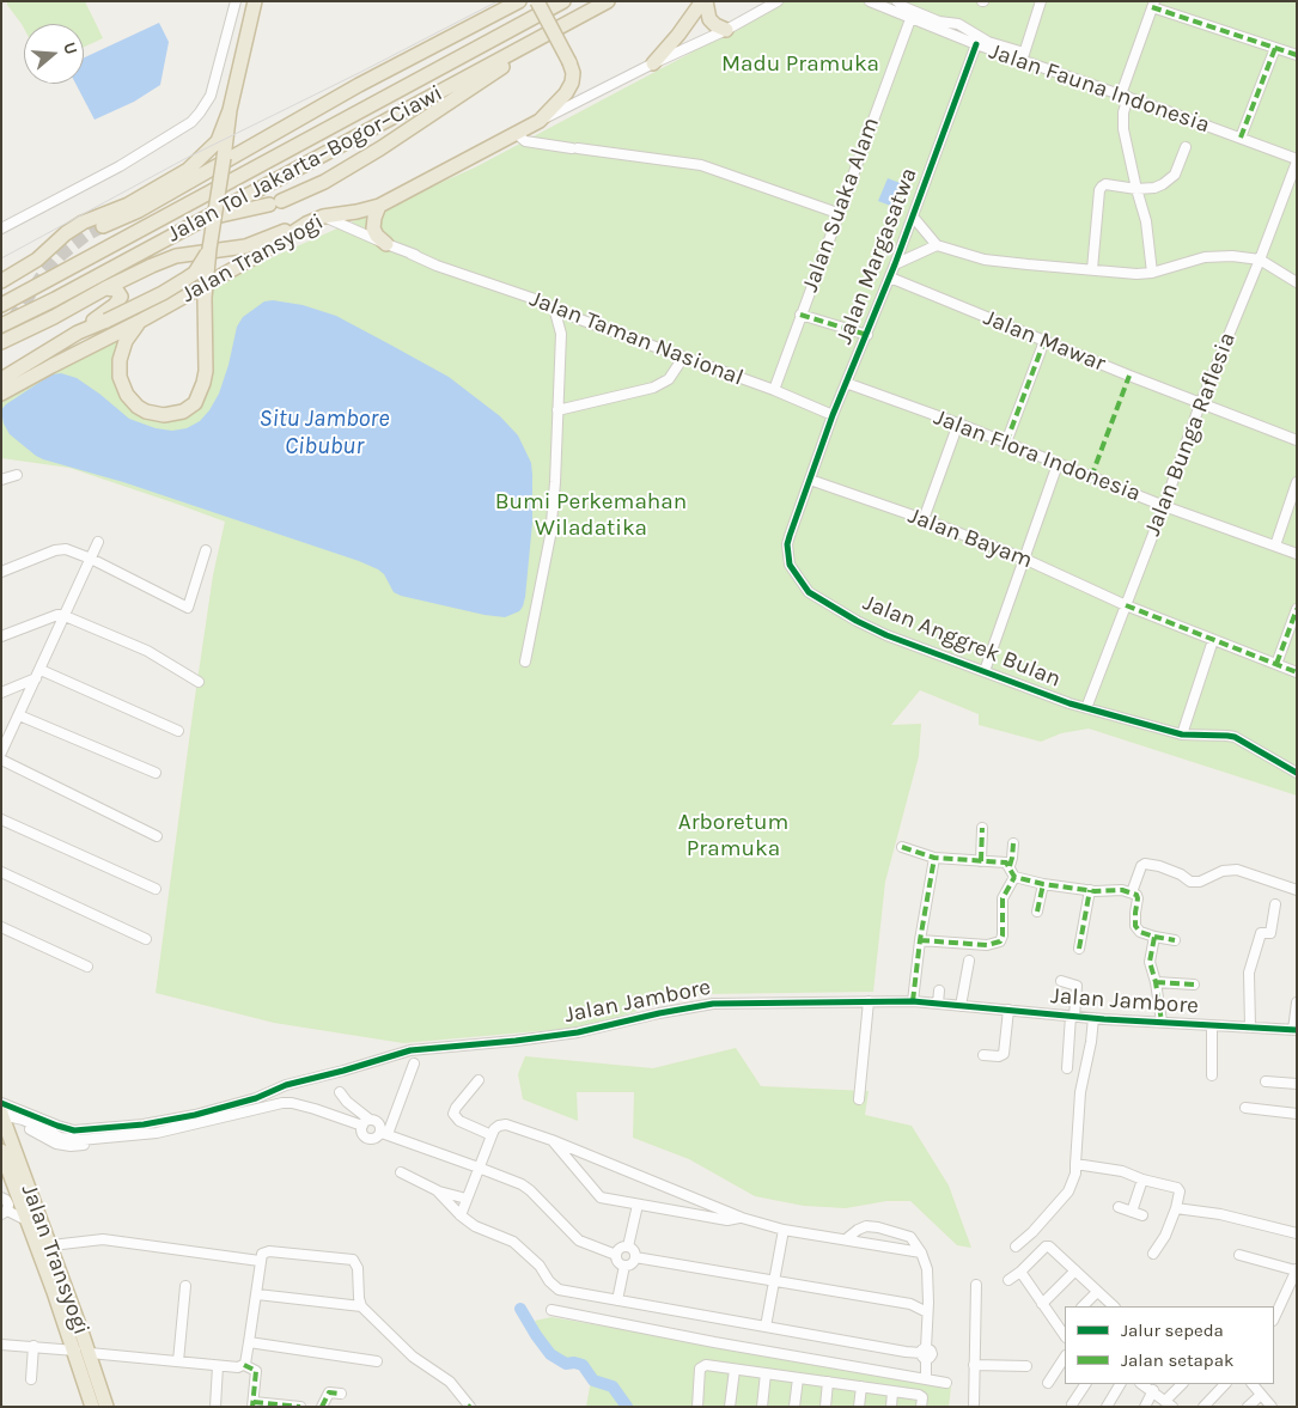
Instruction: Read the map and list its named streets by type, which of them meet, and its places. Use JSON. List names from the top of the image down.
{
  "streets": {
    "highway": ["Jalan Tol Jakarta–Bogor–Ciawi", "Jalan Transyogi"],
    "street": [
      "Jalan Fauna Indonesia",
      "Jalan Suaka Alam",
      "Jalan Margasatwa",
      "Jalan Taman Nasional",
      "Jalan Mawar",
      "Jalan Bunga Raflesia",
      "Jalan Flora Indonesia",
      "Jalan Bayam",
      "Jalan Anggrek Bulan",
      "Jalan Jambore"
    ]
  },
  "crossings": [
    ["Jalan Fauna Indonesia", "Jalan Suaka Alam"],
    ["Jalan Fauna Indonesia", "Jalan Margasatwa"],
    ["Jalan Fauna Indonesia", "Jalan Bunga Raflesia"],
    ["Jalan Suaka Alam", "Jalan Taman Nasional"],
    ["Jalan Margasatwa", "Jalan Taman Nasional"],
    ["Jalan Margasatwa", "Jalan Mawar"],
    ["Jalan Margasatwa", "Jalan Flora Indonesia"],
    ["Jalan Margasatwa", "Jalan Bayam"],
    ["Jalan Margasatwa", "Jalan Anggrek Bulan"],
    ["Jalan Transyogi", "Jalan Taman Nasional"],
    ["Jalan Mawar", "Jalan Bunga Raflesia"],
    ["Jalan Bunga Raflesia", "Jalan Flora Indonesia"],
    ["Jalan Bunga Raflesia", "Jalan Bayam"],
    ["Jalan Bunga Raflesia", "Jalan Anggrek Bulan"],
    ["Jalan Bayam", "Jalan Anggrek Bulan"]
  ],
  "water": ["Situ Jambore Cibubur"],
  "parks": ["Madu Pramuka", "Bumi Perkemahan Wiladatika", "Arboretum Pramuka"],
  "legend": ["Jalur sepeda", "Jalan setapak"],
  "north": "right"
}
